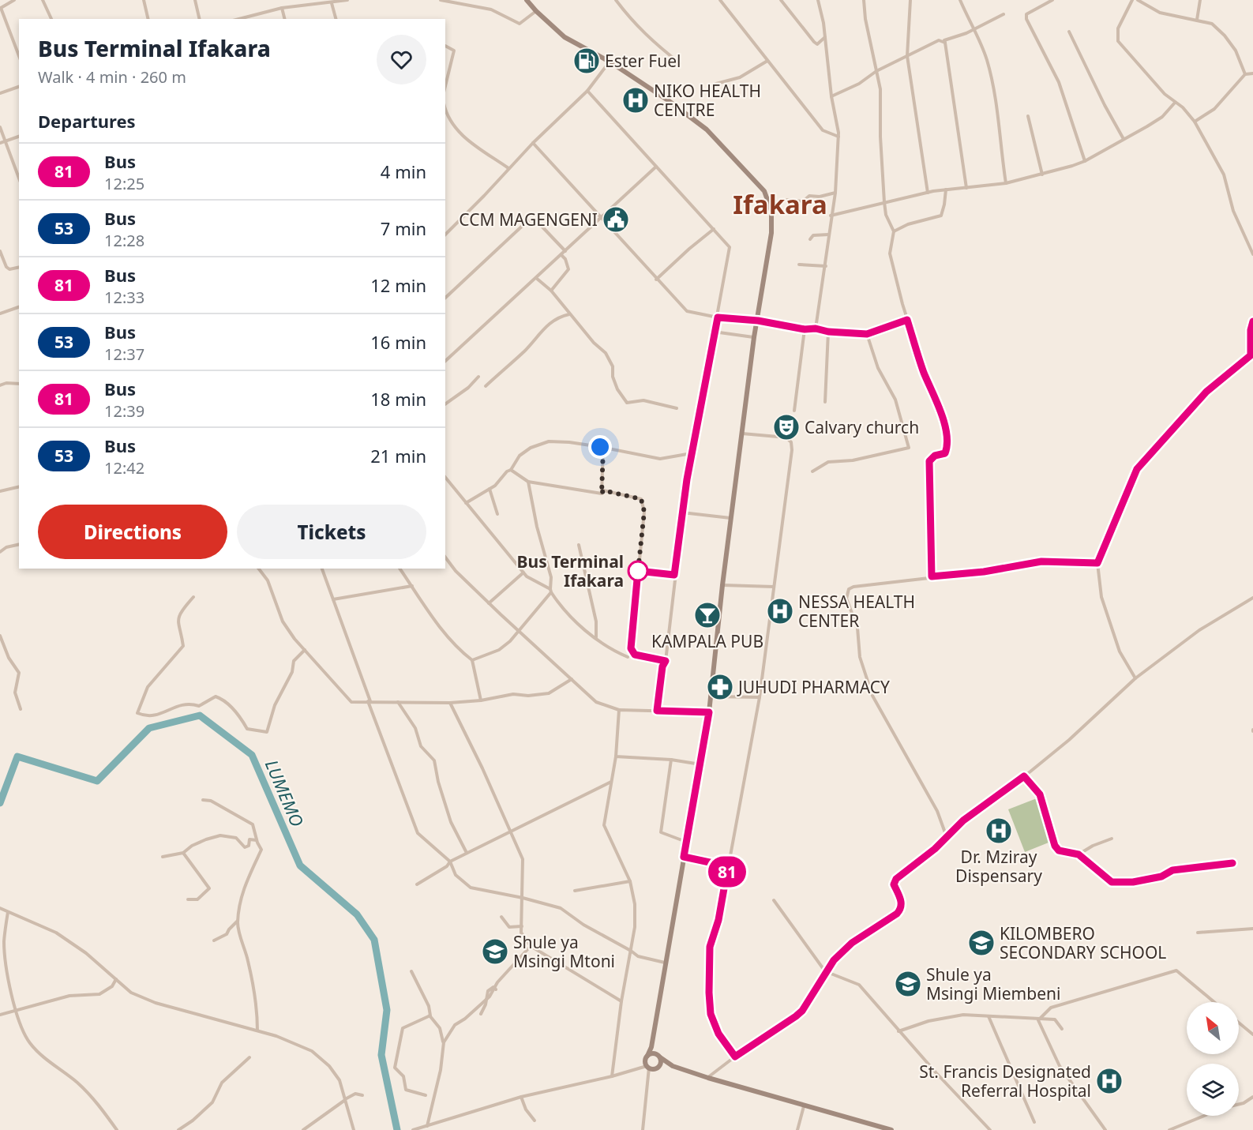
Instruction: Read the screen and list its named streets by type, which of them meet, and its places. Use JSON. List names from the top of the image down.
{
  "districts": ["Ifakara"],
  "water": ["LUMEMO"],
  "places": {
    "fuel station": ["Ester Fuel"],
    "hospital": [
      "NIKO HEALTH CENTRE",
      "NESSA HEALTH CENTER",
      "Dr. Mziray Dispensary",
      "St. Francis Designated Referral Hospital"
    ],
    "public building": ["CCM MAGENGENI"],
    "theatre": ["Calvary church"],
    "other": ["Bus Terminal Ifakara"],
    "bar": ["KAMPALA PUB"],
    "pharmacy": ["JUHUDI PHARMACY"],
    "school or university": ["KILOMBERO SECONDARY SCHOOL", "Shule ya Msingi Mtoni", "Shule ya Msingi Miembeni"]
  },
  "lines": ["bus line 81"],
  "north": "top left",
  "page": {
    "on_map": "81",
    "heading": [
      ["Bus Terminal Ifakara", "Walk · 4 min · 260 m"],
      "Departures"
    ],
    "list": [
      {
        "mark": "81",
        "name": "Bus",
        "note": "12:25",
        "value": "4 min"
      },
      {
        "mark": "53",
        "name": "Bus",
        "note": "12:28",
        "value": "7 min"
      },
      {
        "mark": "81",
        "name": "Bus",
        "note": "12:33",
        "value": "12 min"
      },
      {
        "mark": "53",
        "name": "Bus",
        "note": "12:37",
        "value": "16 min"
      },
      {
        "mark": "81",
        "name": "Bus",
        "note": "12:39",
        "value": "18 min"
      },
      {
        "mark": "53",
        "name": "Bus",
        "note": "12:42",
        "value": "21 min"
      }
    ],
    "buttons": ["Directions", "Tickets"]
  }
}
